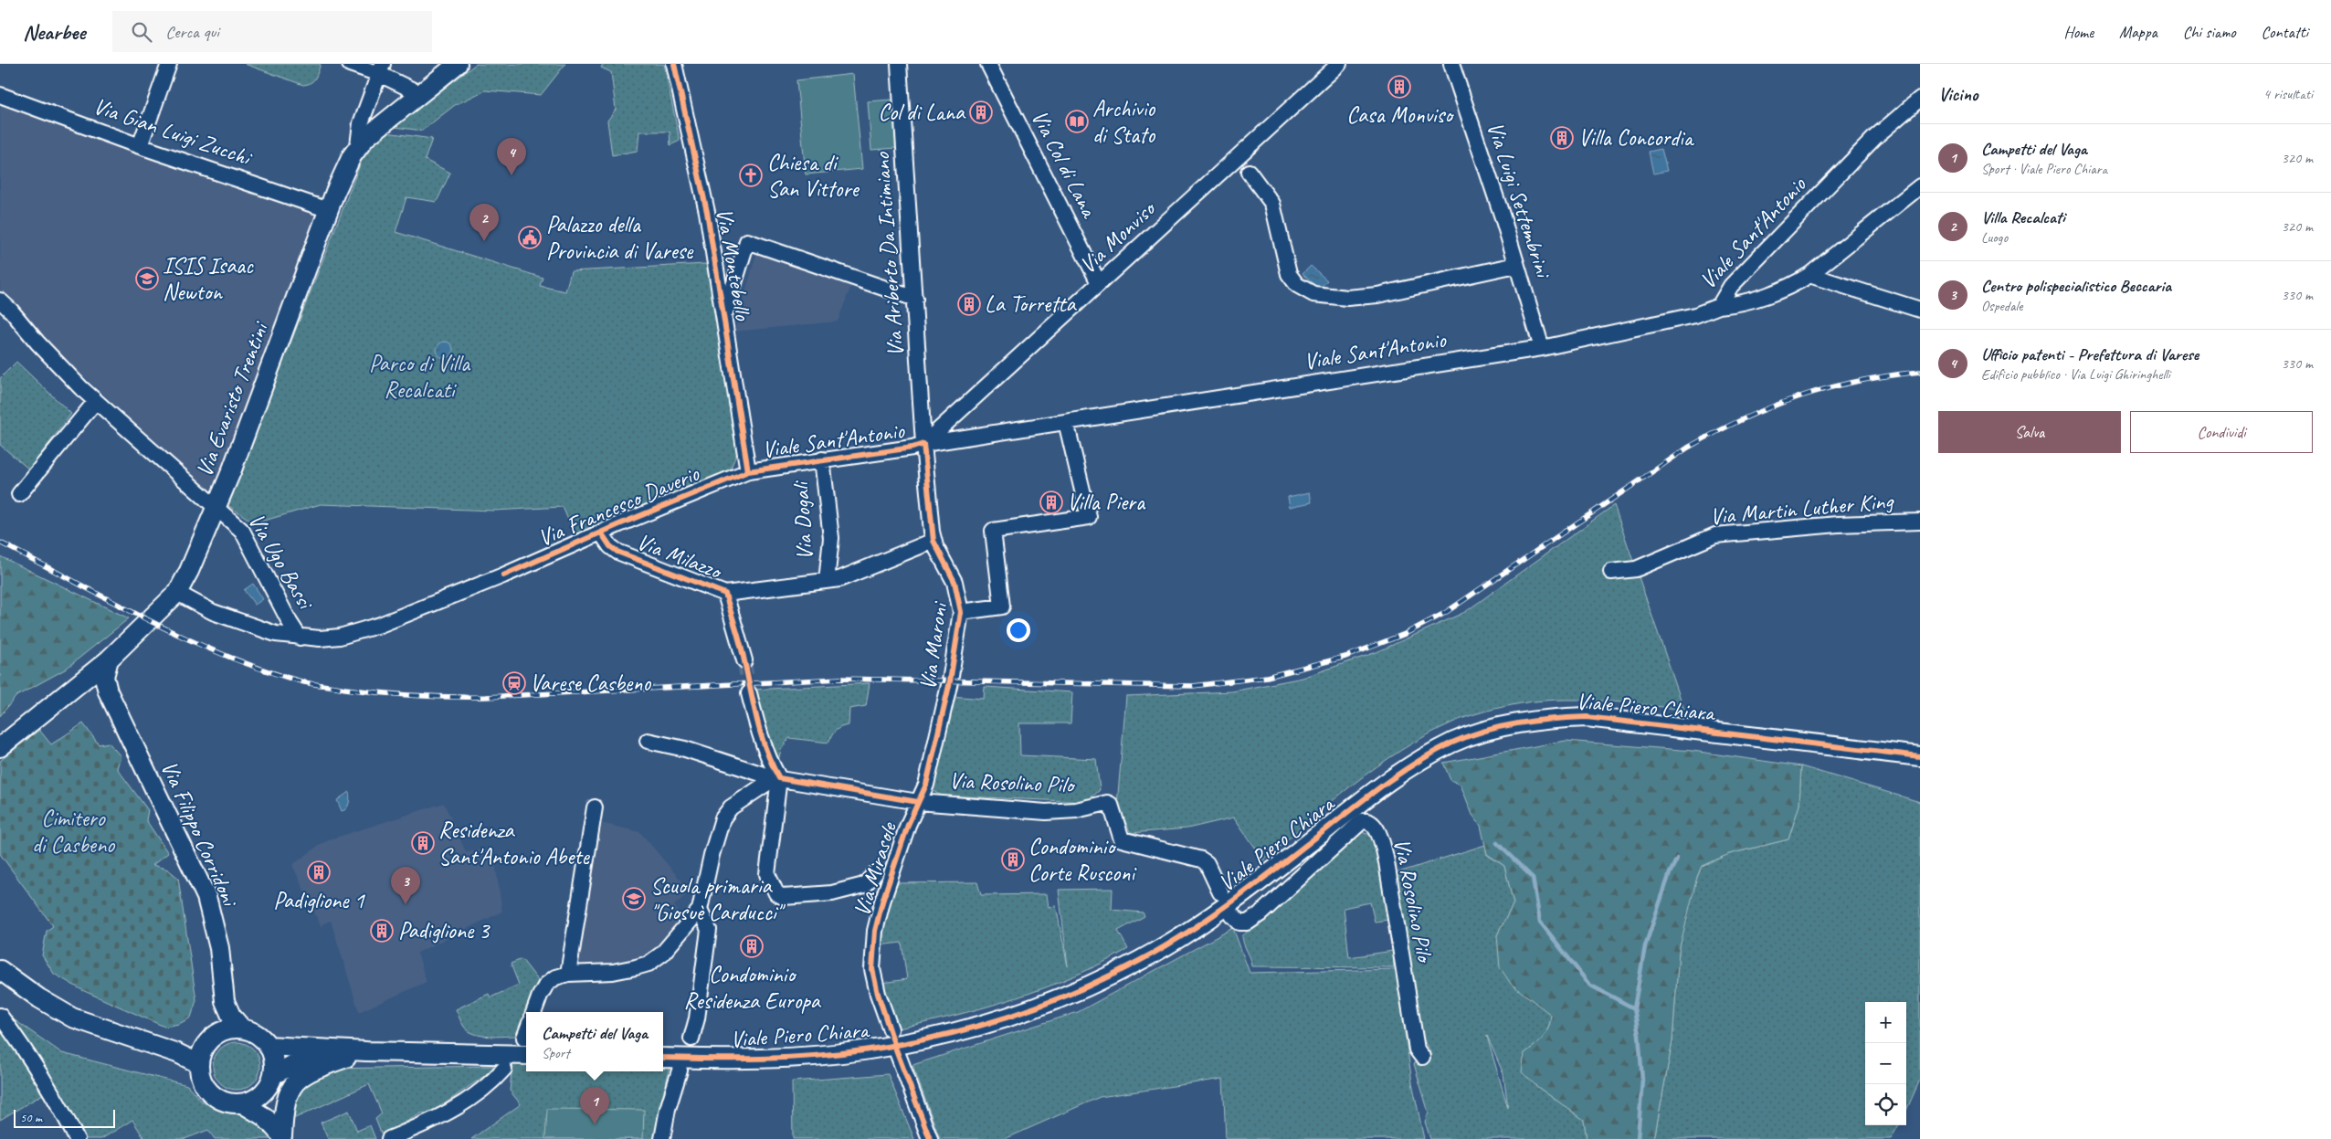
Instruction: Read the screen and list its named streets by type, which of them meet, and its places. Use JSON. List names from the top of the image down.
{
  "streets": {
    "street": [
      "Via Gian Luigi Zucchi",
      "Via Col di Lana",
      "Via Luigi Settembrini",
      "Viale Sant'Antonio",
      "Via Monviso",
      "Via Ariberto Da Intimiano",
      "Via Montebello",
      "Via Evaristo Trentini",
      "Via Francesco Daverio",
      "Via Martin Luther King",
      "Via Dogali",
      "Via Milazzo",
      "Via Ugo Bassi",
      "Via Maroni",
      "Viale Piero Chiara",
      "Via Rosolino Pilo",
      "Via Filippo Corridoni",
      "Via Mirasole"
    ]
  },
  "crossings": [
    ["Via Gian Luigi Zucchi", "Via Evaristo Trentini"],
    ["Via Col di Lana", "Via Monviso"],
    ["Via Luigi Settembrini", "Viale Sant'Antonio"],
    ["Viale Sant'Antonio", "Via Monviso"],
    ["Viale Sant'Antonio", "Via Ariberto Da Intimiano"],
    ["Viale Sant'Antonio", "Via Montebello"],
    ["Viale Sant'Antonio", "Via Francesco Daverio"],
    ["Viale Sant'Antonio", "Via Dogali"],
    ["Viale Sant'Antonio", "Via Maroni"],
    ["Via Monviso", "Via Ariberto Da Intimiano"],
    ["Via Monviso", "Via Maroni"],
    ["Via Ariberto Da Intimiano", "Via Maroni"],
    ["Via Montebello", "Via Francesco Daverio"],
    ["Via Evaristo Trentini", "Via Francesco Daverio"],
    ["Via Evaristo Trentini", "Via Ugo Bassi"],
    ["Via Francesco Daverio", "Via Milazzo"],
    ["Via Francesco Daverio", "Via Ugo Bassi"],
    ["Via Dogali", "Via Milazzo"],
    ["Via Milazzo", "Via Maroni"],
    ["Via Maroni", "Via Rosolino Pilo"],
    ["Via Maroni", "Via Mirasole"],
    ["Via Rosolino Pilo", "Via Mirasole"]
  ],
  "parks": ["Parco di Villa Recalcati", "Cimitero di Casbeno"],
  "places": {
    "building": [
      "Casa Monviso",
      "Col di Lana",
      "Villa Concordia",
      "La Torretta",
      "Villa Piera",
      "Residenza Sant'Antonio Abete",
      "Condominio Corte Rusconi",
      "Padiglione 1",
      "Padiglione 3",
      "Condominio Residenza Europa"
    ],
    "library": ["Archivio di Stato"],
    "church": ["Chiesa di San Vittore"],
    "public building": ["Palazzo della Provincia di Varese"],
    "school or university": ["ISIS Isaac Newton", "Scuola primaria \"Giosuè Carducci\""],
    "station": ["Varese Casbeno"]
  },
  "scale_bar": "50 m",
  "page": {
    "header": "Nearbee",
    "search": "Cerca qui",
    "nav": [
      "Home",
      "Mappa",
      "Chi siamo",
      "Contatti"
    ],
    "heading": ["Vicino", "4 risultati"],
    "list": [
      {
        "mark": "1",
        "name": "Campetti del Vaga",
        "note": "Sport · Viale Piero Chiara",
        "value": "320 m"
      },
      {
        "mark": "2",
        "name": "Villa Recalcati",
        "note": "Luogo",
        "value": "320 m"
      },
      {
        "mark": "3",
        "name": "Centro polispecialistico Beccaria",
        "note": "Ospedale",
        "value": "330 m"
      },
      {
        "mark": "4",
        "name": "Ufficio patenti - Prefettura di Varese",
        "note": "Edificio pubblico · Via Luigi Ghiringhelli",
        "value": "330 m"
      }
    ],
    "pins": [
      "4",
      "2",
      "3",
      "1"
    ],
    "buttons": ["Salva", "Condividi"],
    "map_buttons": ["+", "−"],
    "popup": ["Campetti del Vaga", "Sport"],
    "scale": "50 m"
  }
}
